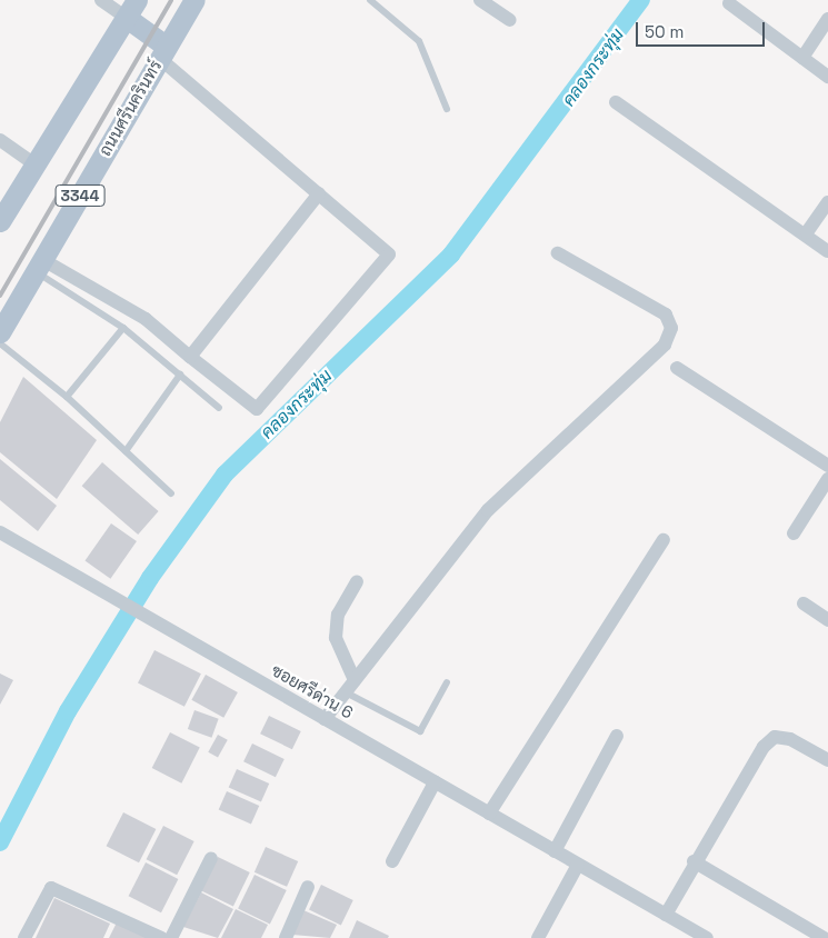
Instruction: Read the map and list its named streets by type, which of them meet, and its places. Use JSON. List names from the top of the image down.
{
  "streets": {
    "main road": ["ถนนศรีนครินทร์", "3344"],
    "street": ["ซอยศรีด่าน 6"]
  },
  "water": ["คลองกระทุ่ม"],
  "scale_bar": "50 m"
}
